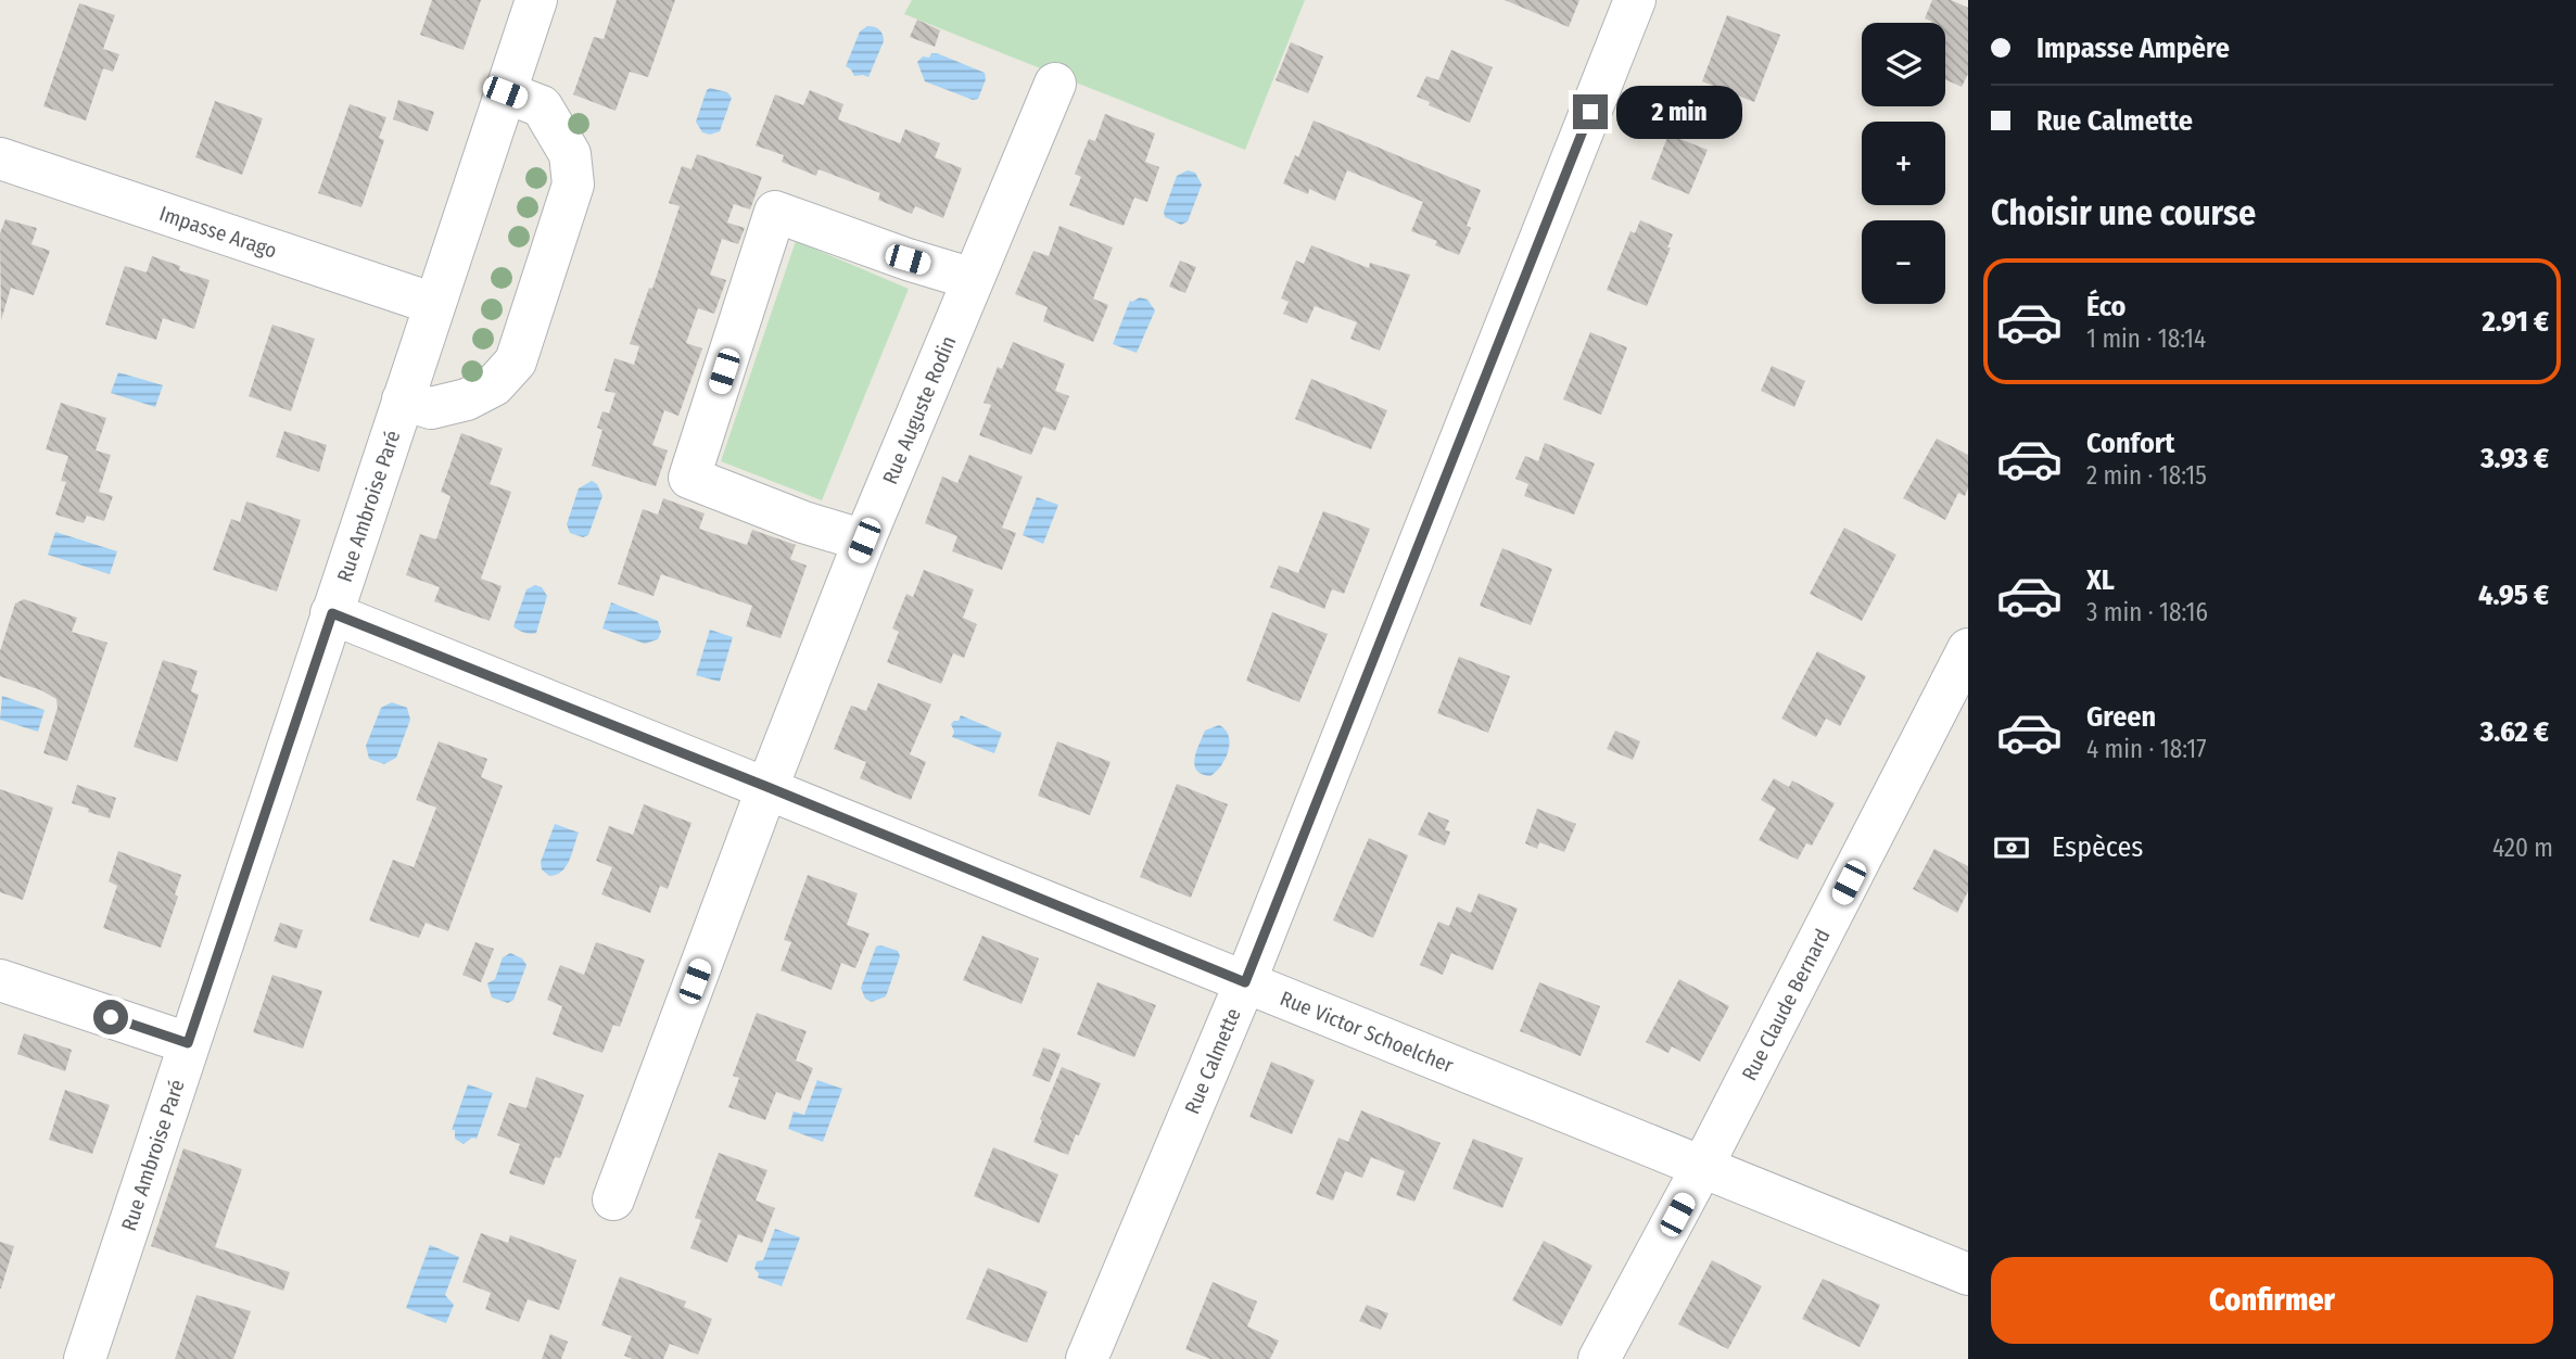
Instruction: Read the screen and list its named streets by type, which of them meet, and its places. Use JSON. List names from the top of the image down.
{
  "streets": {
    "street": [
      "Impasse Arago",
      "Rue Auguste Rodin",
      "Rue Ambroise Paré",
      "Rue Claude Bernard",
      "Rue Victor Schoelcher",
      "Rue Calmette"
    ]
  },
  "crossings": [
    ["Impasse Arago", "Rue Ambroise Paré"],
    ["Rue Auguste Rodin", "Rue Victor Schoelcher"],
    ["Rue Ambroise Paré", "Rue Victor Schoelcher"],
    ["Rue Claude Bernard", "Rue Victor Schoelcher"],
    ["Rue Victor Schoelcher", "Rue Calmette"]
  ],
  "page": {
    "banner": ["Impasse Ampère", "Rue Calmette"],
    "map_buttons": ["+", "−"],
    "bubble": "2 min",
    "heading": "Choisir une course",
    "list": [
      {
        "name": "Éco",
        "note": "1 min · 18:14",
        "value": "2.91 €"
      },
      {
        "name": "Confort",
        "note": "2 min · 18:15",
        "value": "3.93 €"
      },
      {
        "name": "XL",
        "note": "3 min · 18:16",
        "value": "4.95 €"
      },
      {
        "name": "Green",
        "note": "4 min · 18:17",
        "value": "3.62 €"
      }
    ],
    "pay": ["Espèces", "420 m"],
    "buttons": "Confirmer"
  }
}
